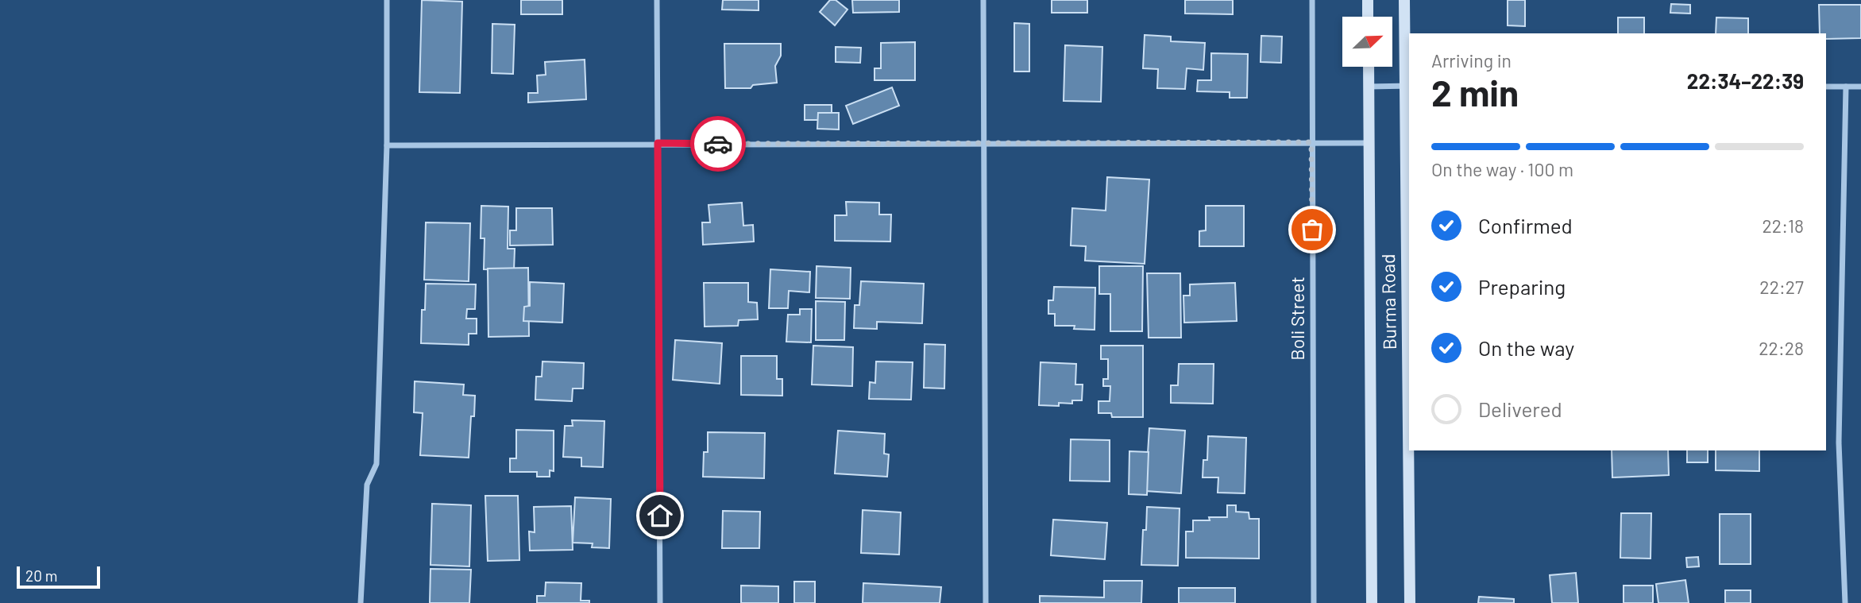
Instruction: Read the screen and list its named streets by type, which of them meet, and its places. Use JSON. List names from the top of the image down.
{
  "streets": {
    "main road": ["Burma Road"],
    "street": ["Boli Street"]
  },
  "scale_bar": "20 m",
  "north": "top right",
  "page": {
    "heading": ["2 min", "Arriving in", "22:34–22:39"],
    "bar": "On the way · 100 m",
    "list": [
      ["Confirmed", "22:18"],
      ["Preparing", "22:27"],
      ["On the way", "22:28"],
      "Delivered"
    ],
    "scale": "20 m"
  }
}
